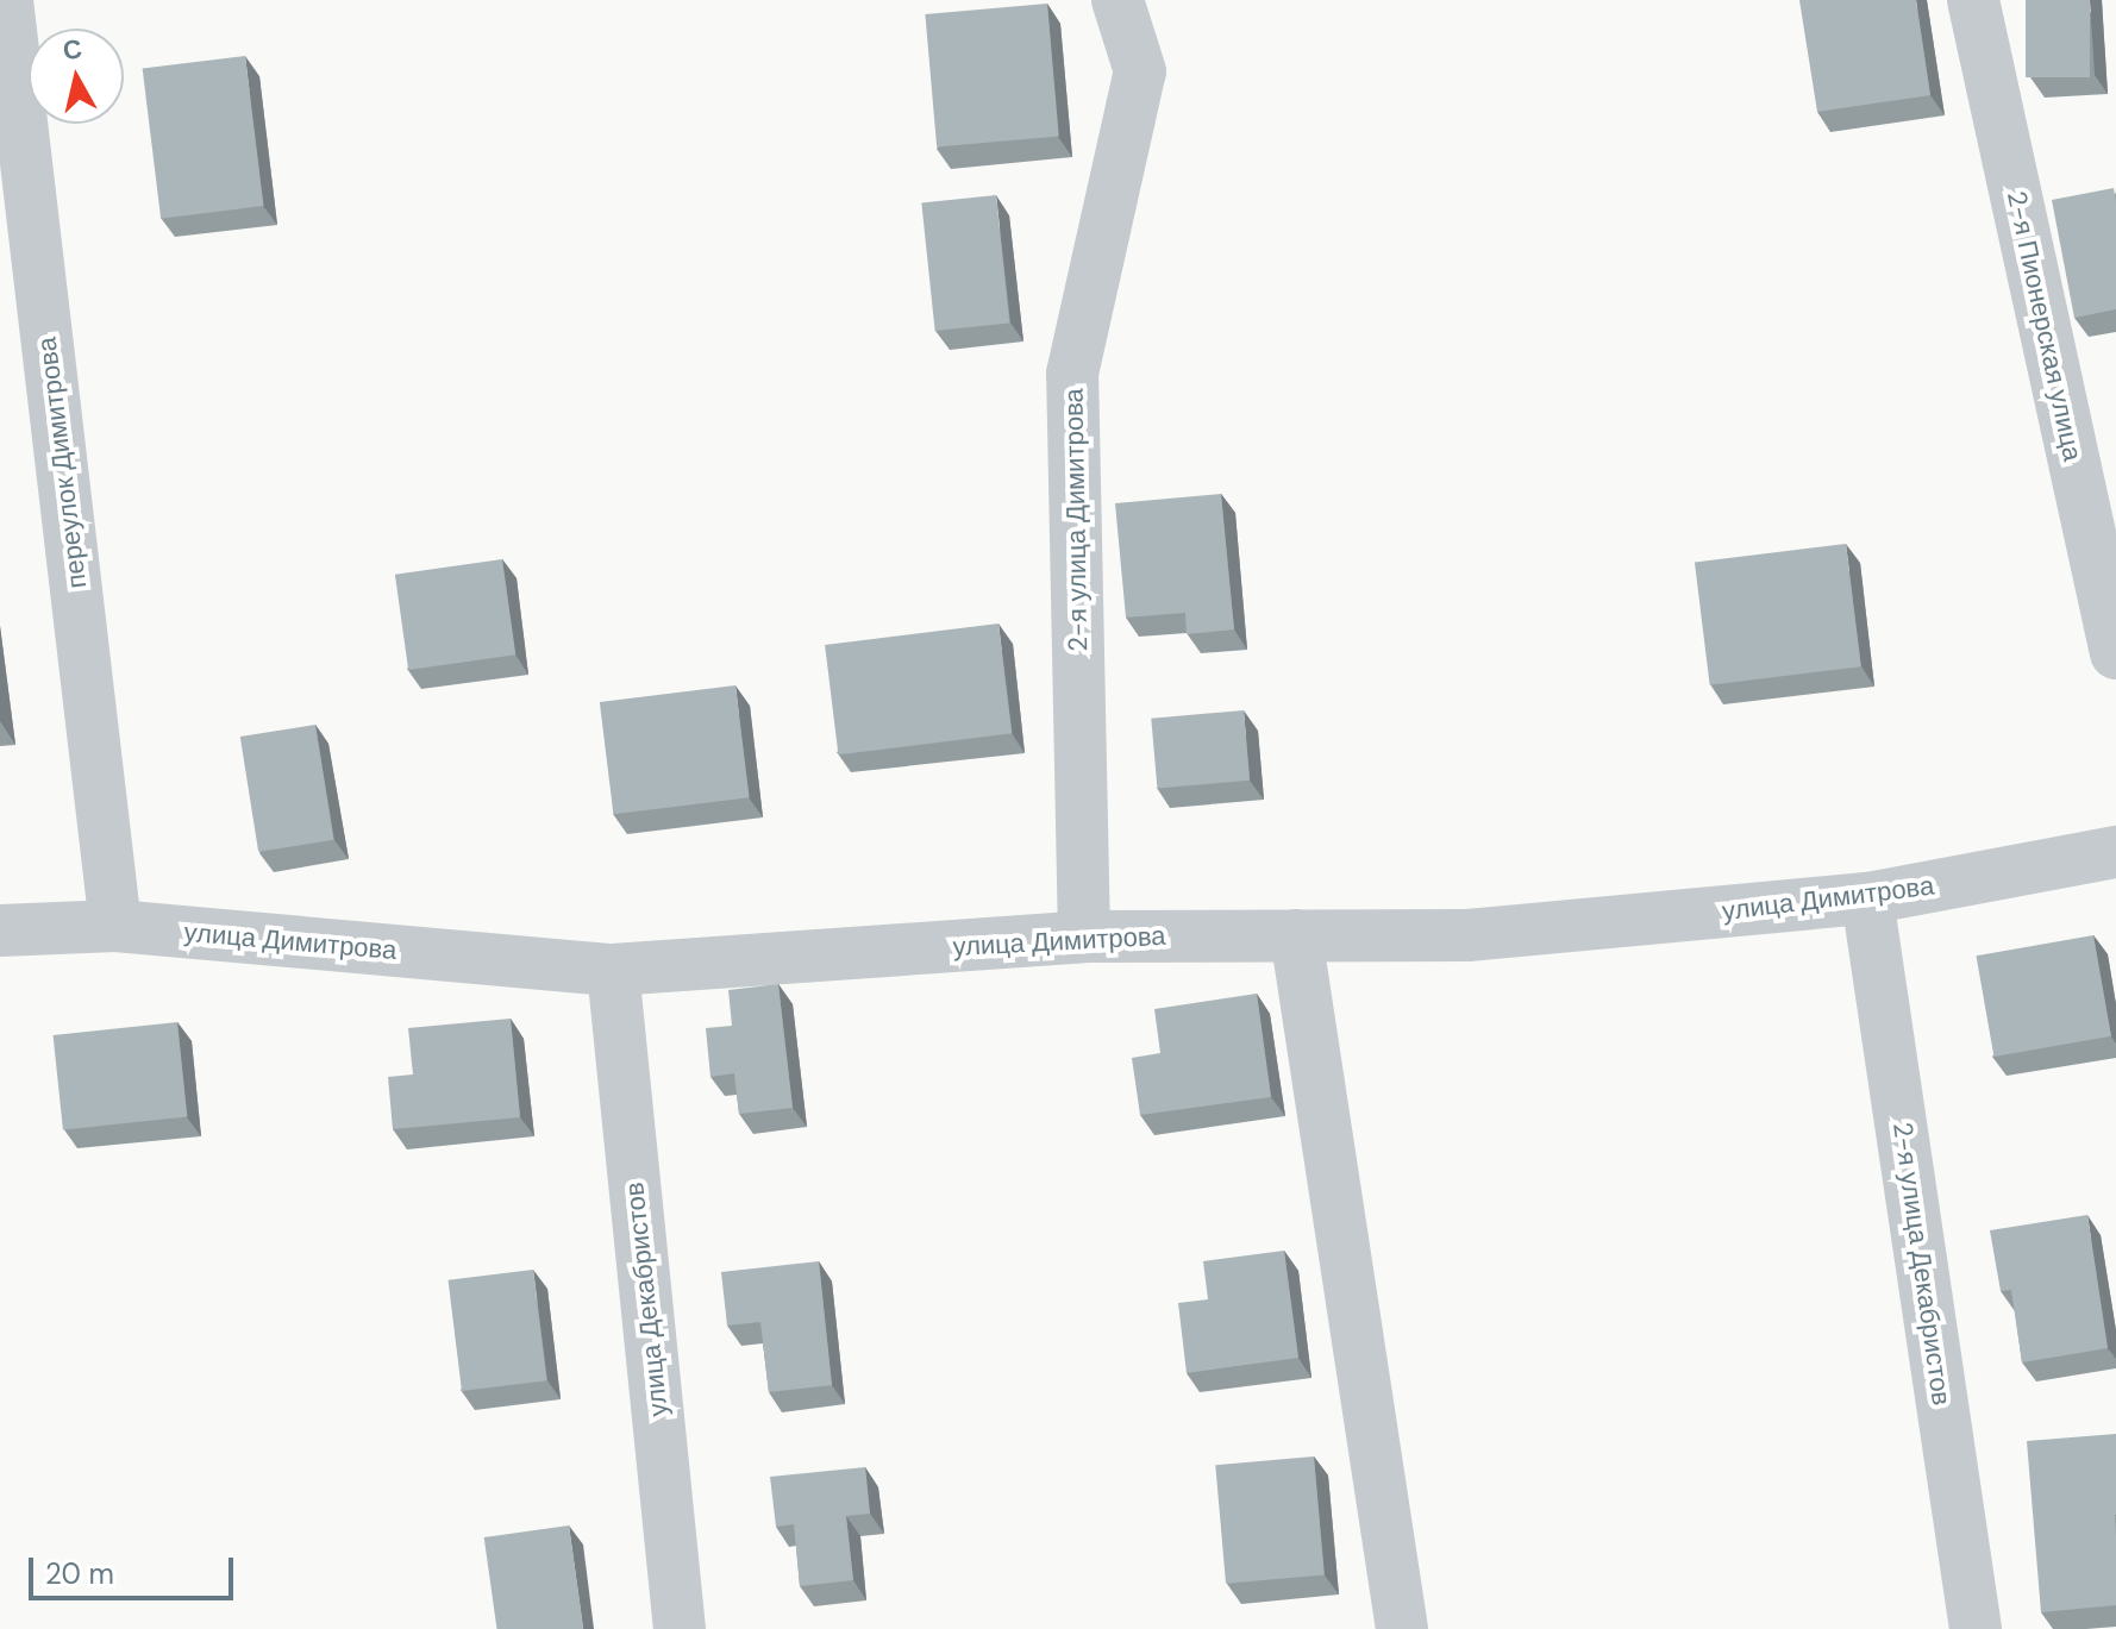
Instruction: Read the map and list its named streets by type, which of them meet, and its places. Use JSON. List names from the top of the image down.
{
  "streets": {
    "street": [
      "2-я Пионерская улица",
      "переулок Димитрова",
      "2-я улица Димитрова",
      "улица Димитрова",
      "2-я улица Декабристов",
      "улица Декабристов"
    ]
  },
  "crossings": [
    ["переулок Димитрова", "улица Димитрова"],
    ["2-я улица Димитрова", "улица Димитрова"],
    ["улица Димитрова", "2-я улица Декабристов"],
    ["улица Димитрова", "улица Декабристов"]
  ],
  "scale_bar": "20 m",
  "north": "top"
}
